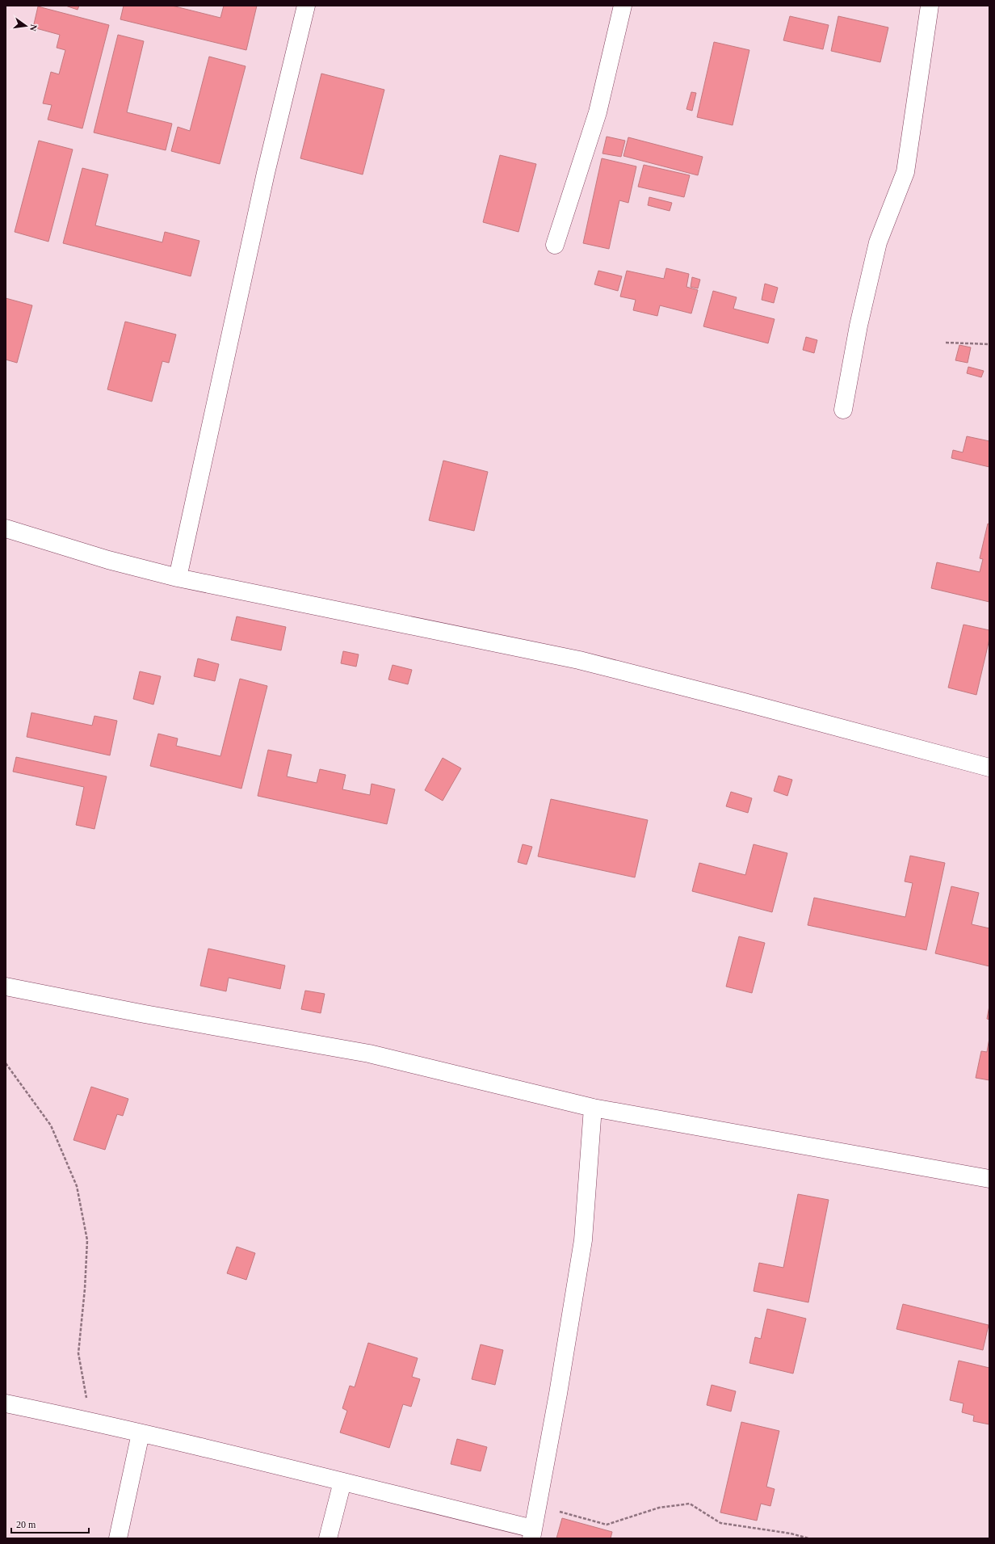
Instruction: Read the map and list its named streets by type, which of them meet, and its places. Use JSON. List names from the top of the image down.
{
  "scale_bar": "20 m",
  "north": "right"
}
